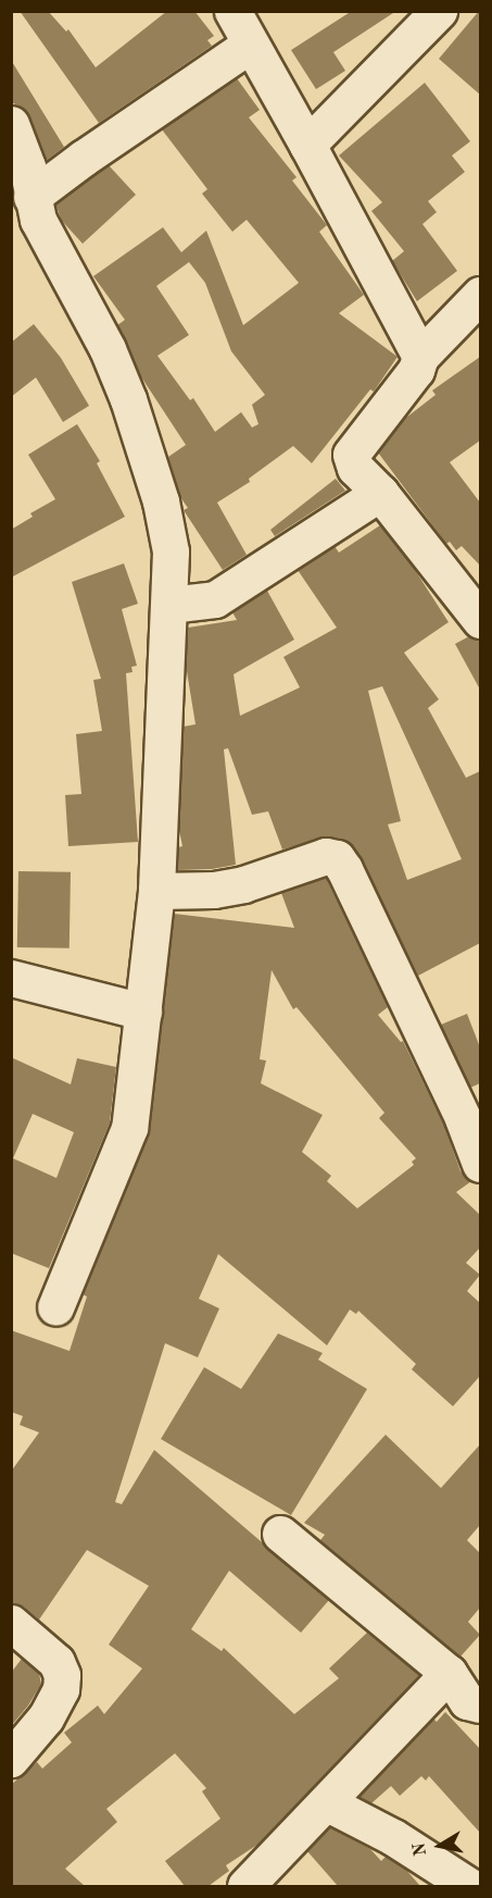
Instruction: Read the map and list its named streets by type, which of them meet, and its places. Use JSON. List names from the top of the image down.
{
  "north": "left"
}
